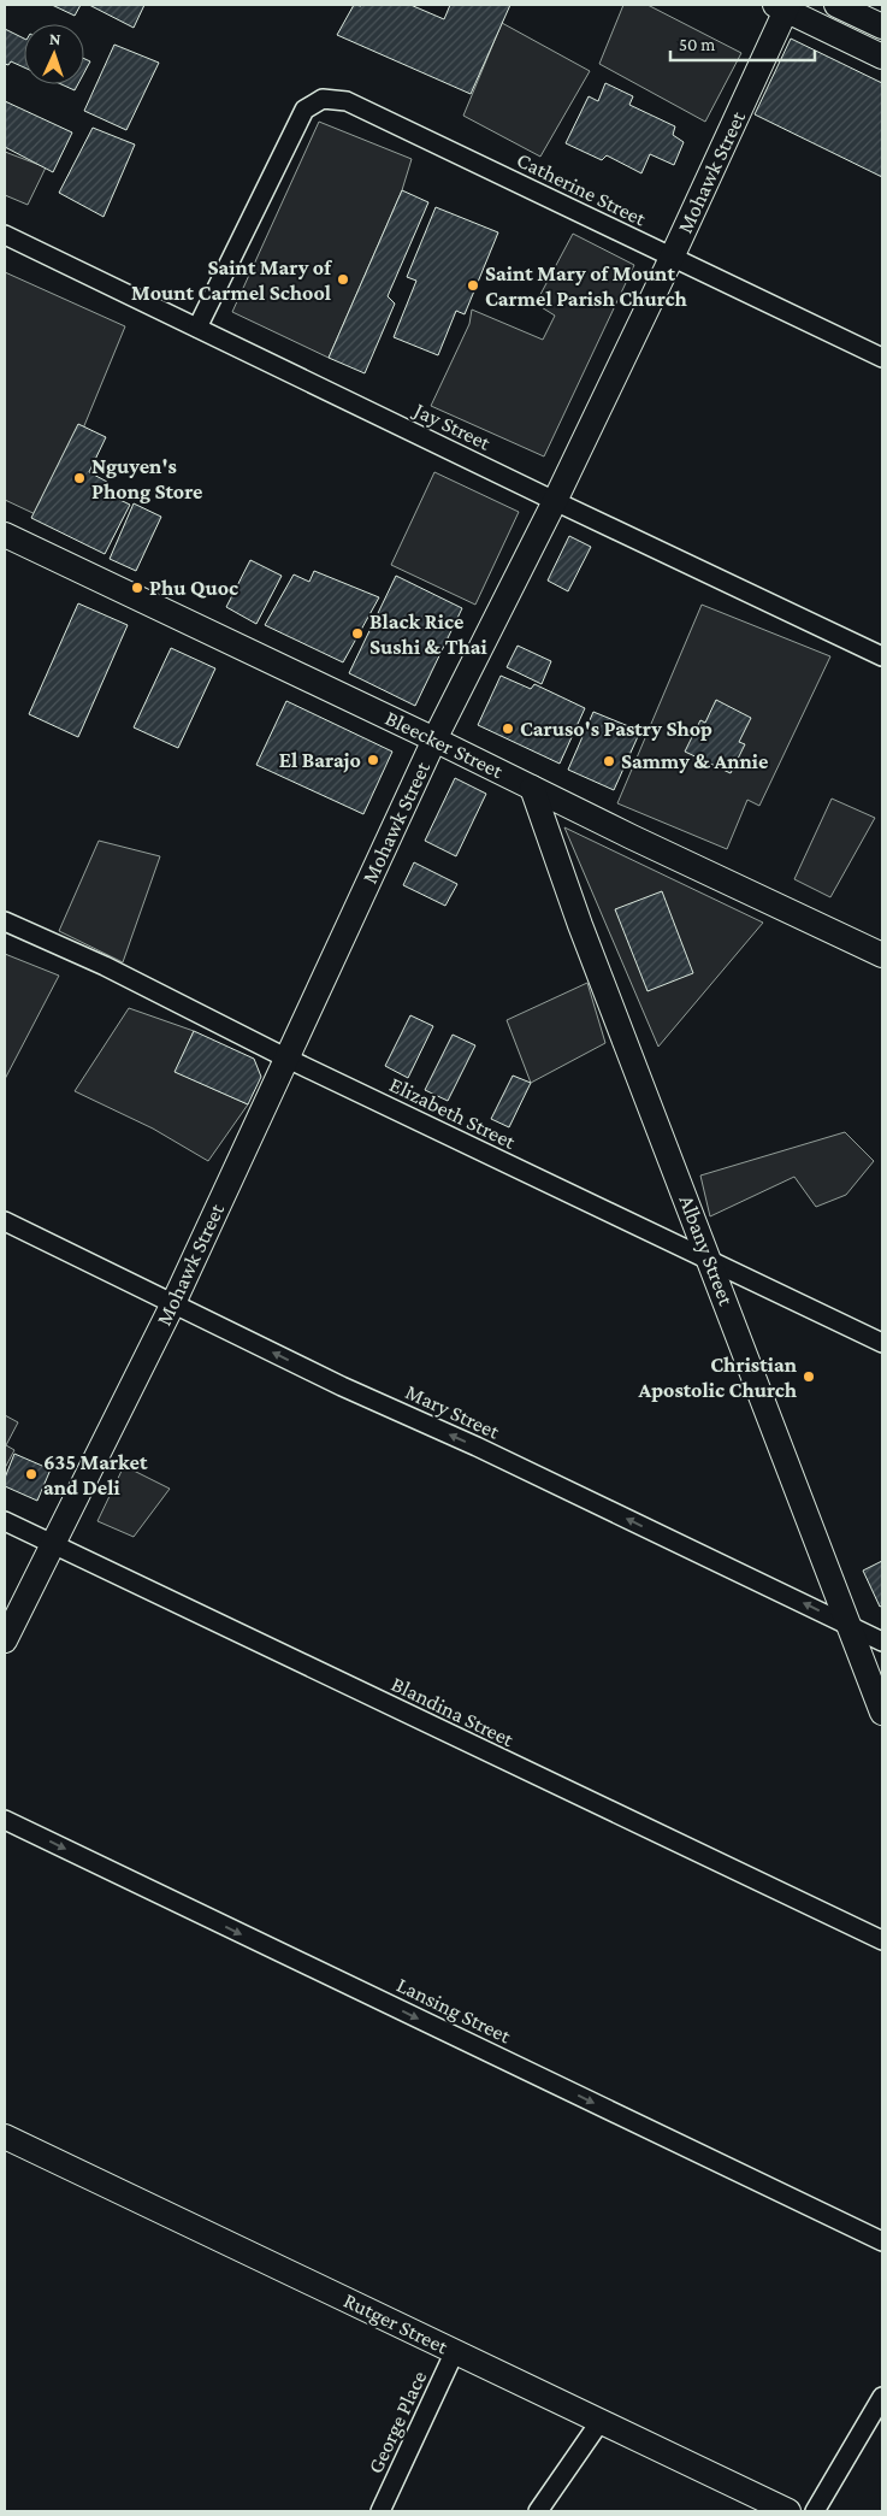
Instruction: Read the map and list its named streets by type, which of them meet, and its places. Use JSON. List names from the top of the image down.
{
  "streets": {
    "street": [
      "Mohawk Street",
      "Catherine Street",
      "Jay Street",
      "Bleecker Street",
      "Elizabeth Street",
      "Albany Street",
      "Mary Street",
      "Blandina Street",
      "Lansing Street",
      "Rutger Street",
      "George Place"
    ]
  },
  "crossings": [
    ["Mohawk Street", "Catherine Street"],
    ["Mohawk Street", "Jay Street"],
    ["Mohawk Street", "Bleecker Street"],
    ["Mohawk Street", "Elizabeth Street"],
    ["Mohawk Street", "Mary Street"],
    ["Mohawk Street", "Blandina Street"],
    ["Catherine Street", "Jay Street"],
    ["Bleecker Street", "Albany Street"],
    ["Elizabeth Street", "Albany Street"],
    ["Albany Street", "Mary Street"],
    ["Rutger Street", "George Place"]
  ],
  "one_way": ["Mary Street", "Lansing Street"],
  "places": [
    "Saint Mary of Mount Carmel School",
    "Saint Mary of Mount Carmel Parish Church",
    "Nguyen's Phong Store",
    "Phu Quoc",
    "Black Rice Sushi & Thai",
    "Caruso's Pastry Shop",
    "El Barajo",
    "Sammy & Annie",
    "Christian Apostolic Church",
    "635 Market and Deli"
  ],
  "scale_bar": "50 m",
  "north": "top"
}
